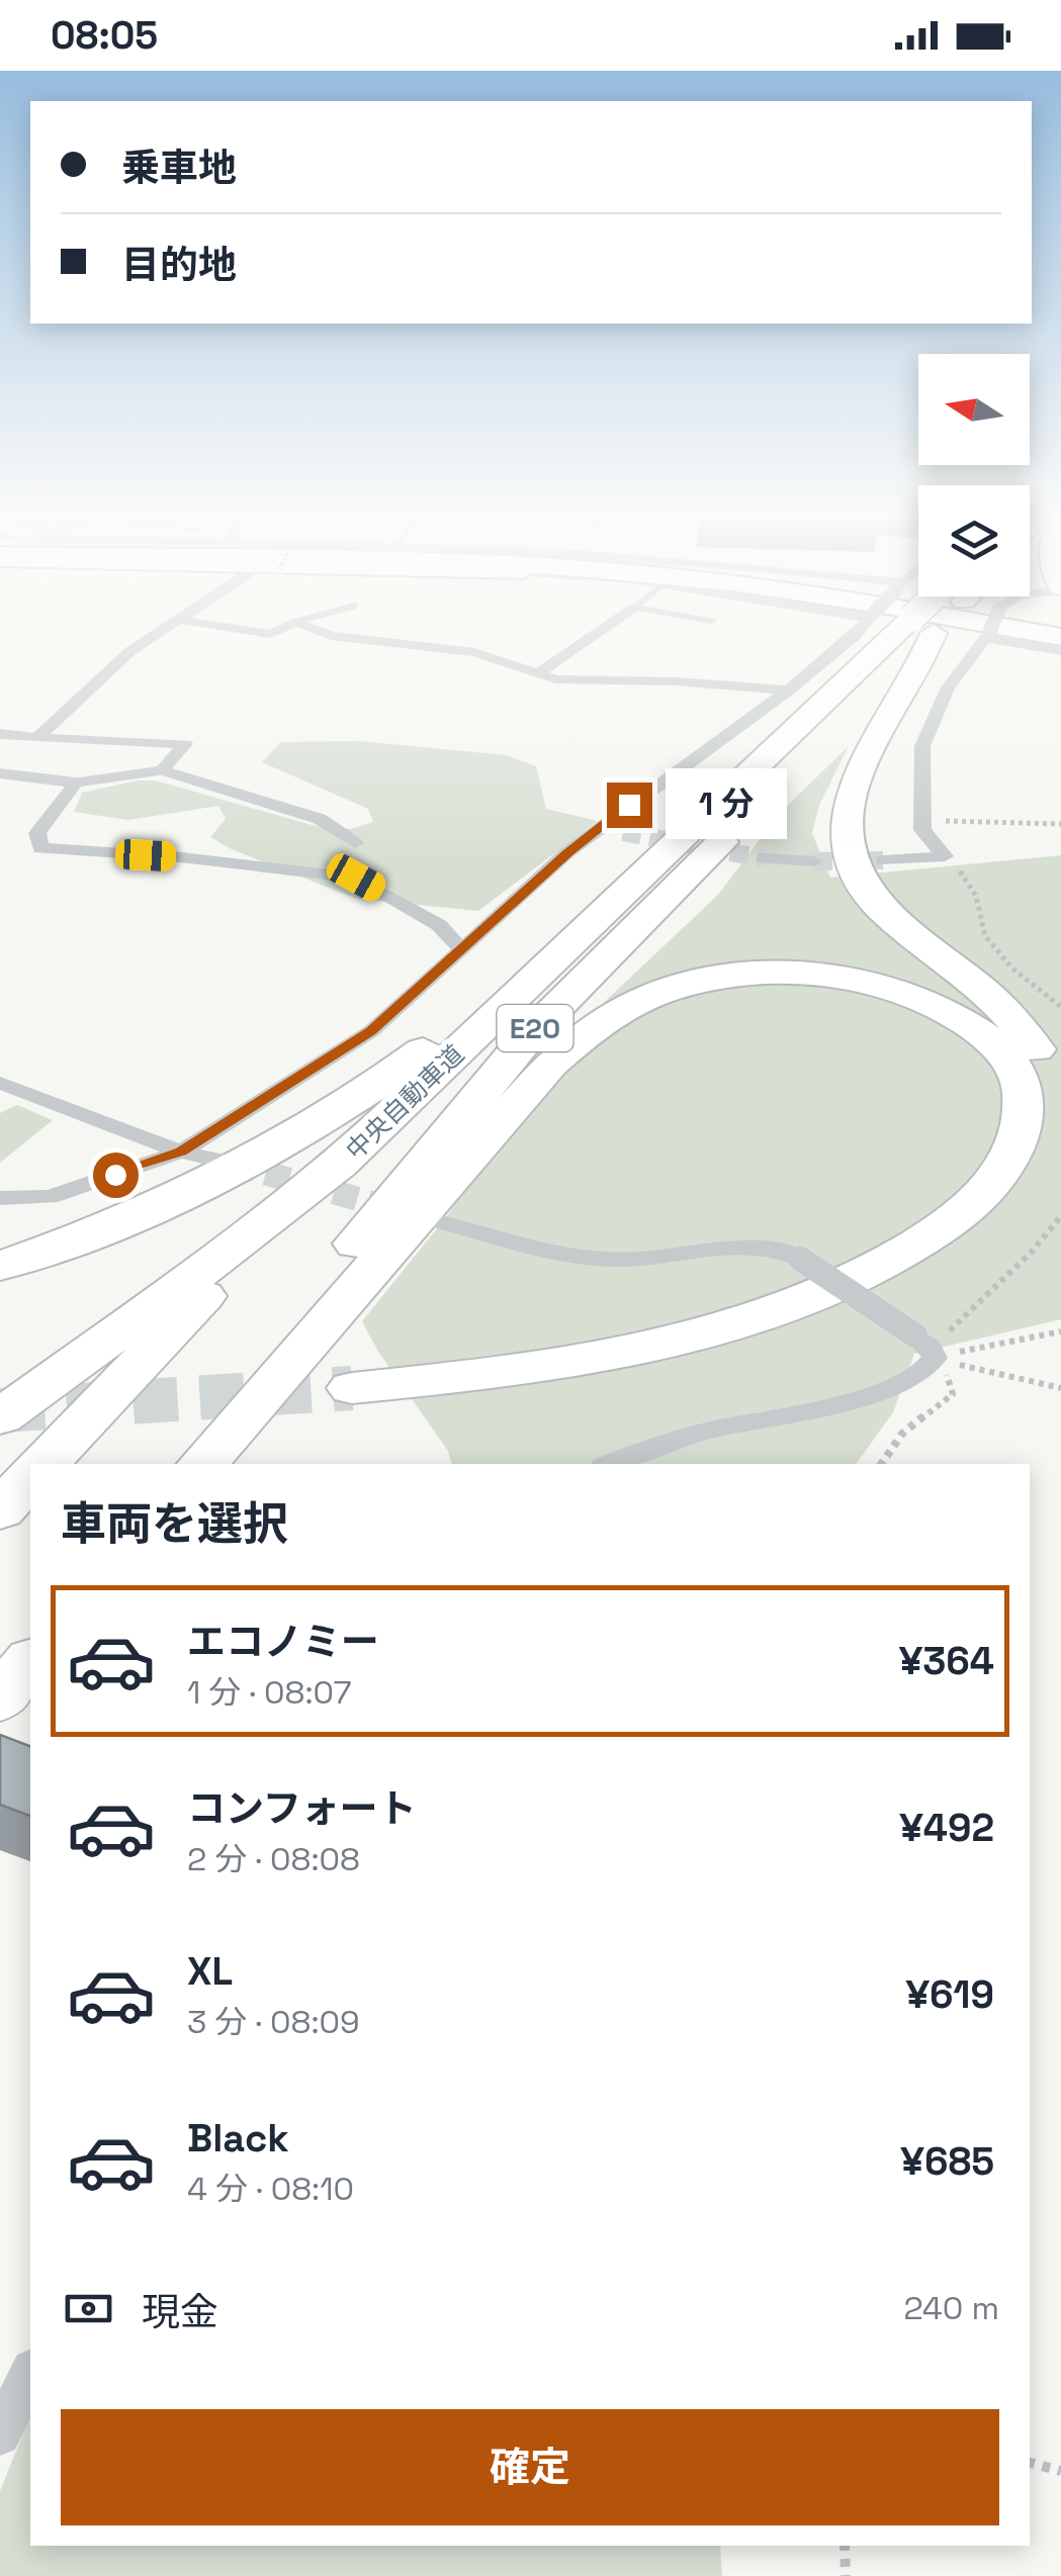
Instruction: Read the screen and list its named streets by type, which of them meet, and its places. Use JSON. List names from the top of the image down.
{
  "streets": {
    "highway": ["E20", "中央自動車道"]
  },
  "north": "left",
  "page": {
    "status": "08:05",
    "banner": ["乗車地", "目的地"],
    "bubble": "1 分",
    "heading": "車両を選択",
    "list": [
      {
        "name": "エコノミー",
        "note": "1 分 · 08:07",
        "value": "¥364"
      },
      {
        "name": "コンフォート",
        "note": "2 分 · 08:08",
        "value": "¥492"
      },
      {
        "name": "XL",
        "note": "3 分 · 08:09",
        "value": "¥619"
      },
      {
        "name": "Black",
        "note": "4 分 · 08:10",
        "value": "¥685"
      }
    ],
    "pay": ["現金", "240 m"],
    "buttons": "確定"
  }
}
